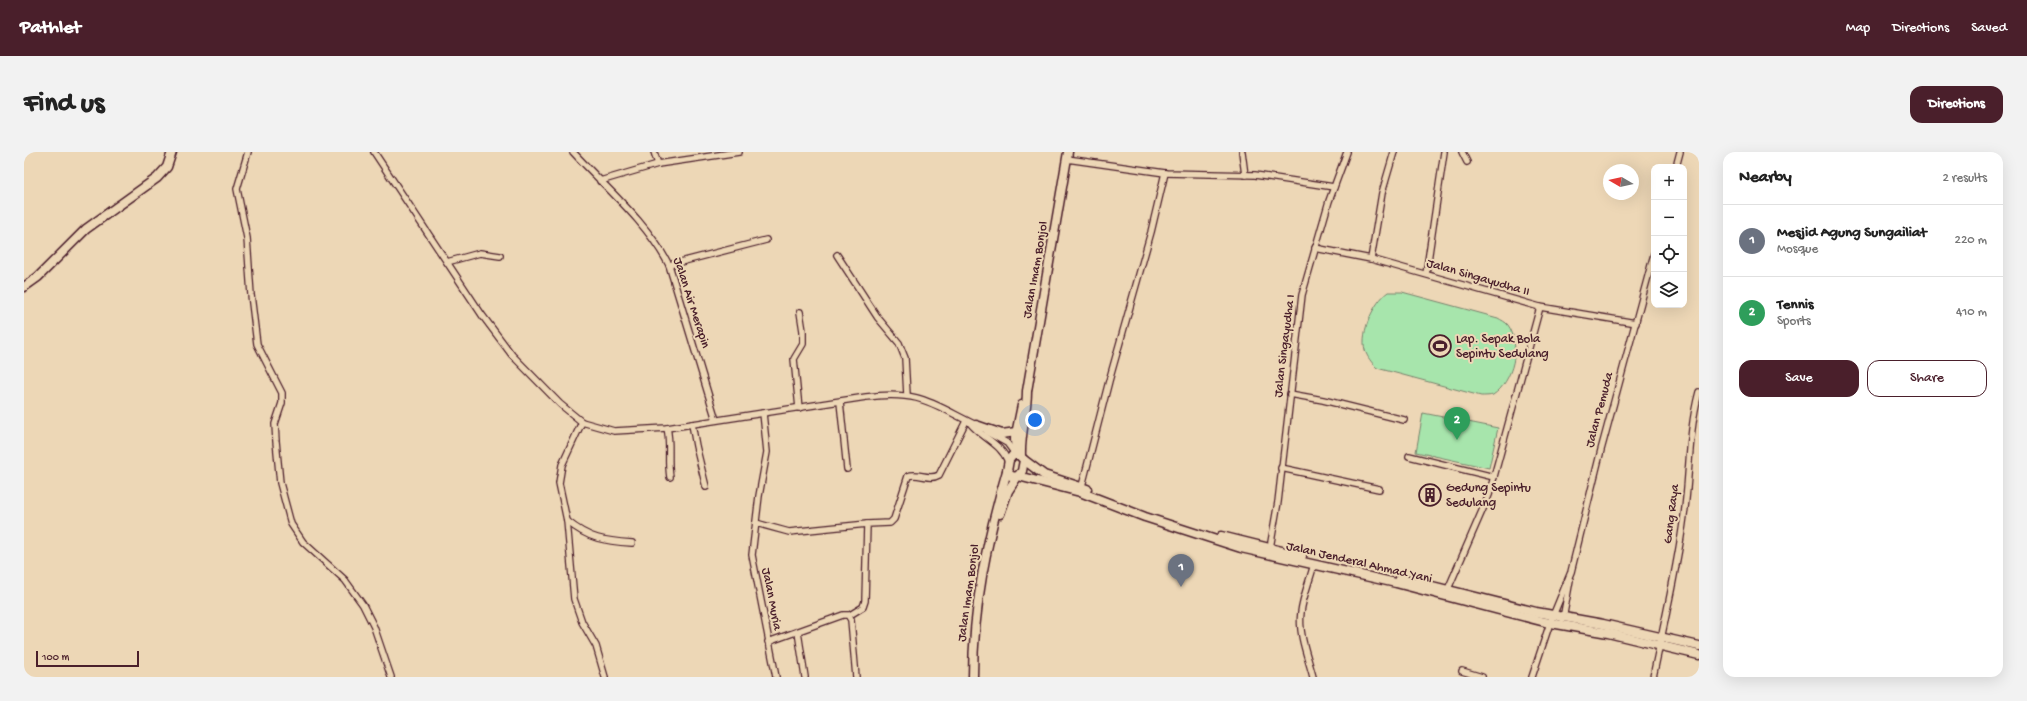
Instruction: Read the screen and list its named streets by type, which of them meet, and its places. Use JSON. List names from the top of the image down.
{
  "streets": {
    "main road": ["Jalan Imam Bonjol", "Jalan Jenderal Ahmad Yani"],
    "street": [
      "Jalan Singayudha II",
      "Jalan Air Merapin",
      "Jalan Singayudha I",
      "Jalan Pemuda",
      "Gang Raya",
      "Jalan Muria"
    ]
  },
  "crossings": [
    ["Jalan Imam Bonjol", "Jalan Jenderal Ahmad Yani"],
    ["Jalan Singayudha II", "Jalan Singayudha I"],
    ["Jalan Singayudha II", "Jalan Pemuda"],
    ["Jalan Singayudha I", "Jalan Jenderal Ahmad Yani"],
    ["Jalan Pemuda", "Jalan Jenderal Ahmad Yani"],
    ["Gang Raya", "Jalan Jenderal Ahmad Yani"]
  ],
  "places": {
    "sports": ["Lap. Sepak Bola Sepintu Sedulang"],
    "building": ["Gedung Sepintu Sedulang"]
  },
  "scale_bar": "100 m",
  "north": "left",
  "page": {
    "header": "Pathlet",
    "nav": ["Map", "Directions", "Saved"],
    "buttons": [
      "Directions",
      ["Save", "Share"]
    ],
    "title": "Find us",
    "heading": ["Nearby", "2 results"],
    "map_buttons": ["+", "−"],
    "list": [
      {
        "mark": "1",
        "name": "Mesjid Agung Sungailiat",
        "note": "Mosque",
        "value": "220 m"
      },
      {
        "mark": "2",
        "name": "Tennis",
        "note": "Sports",
        "value": "410 m"
      }
    ],
    "pins": ["2", "1"],
    "scale": "100 m"
  }
}
